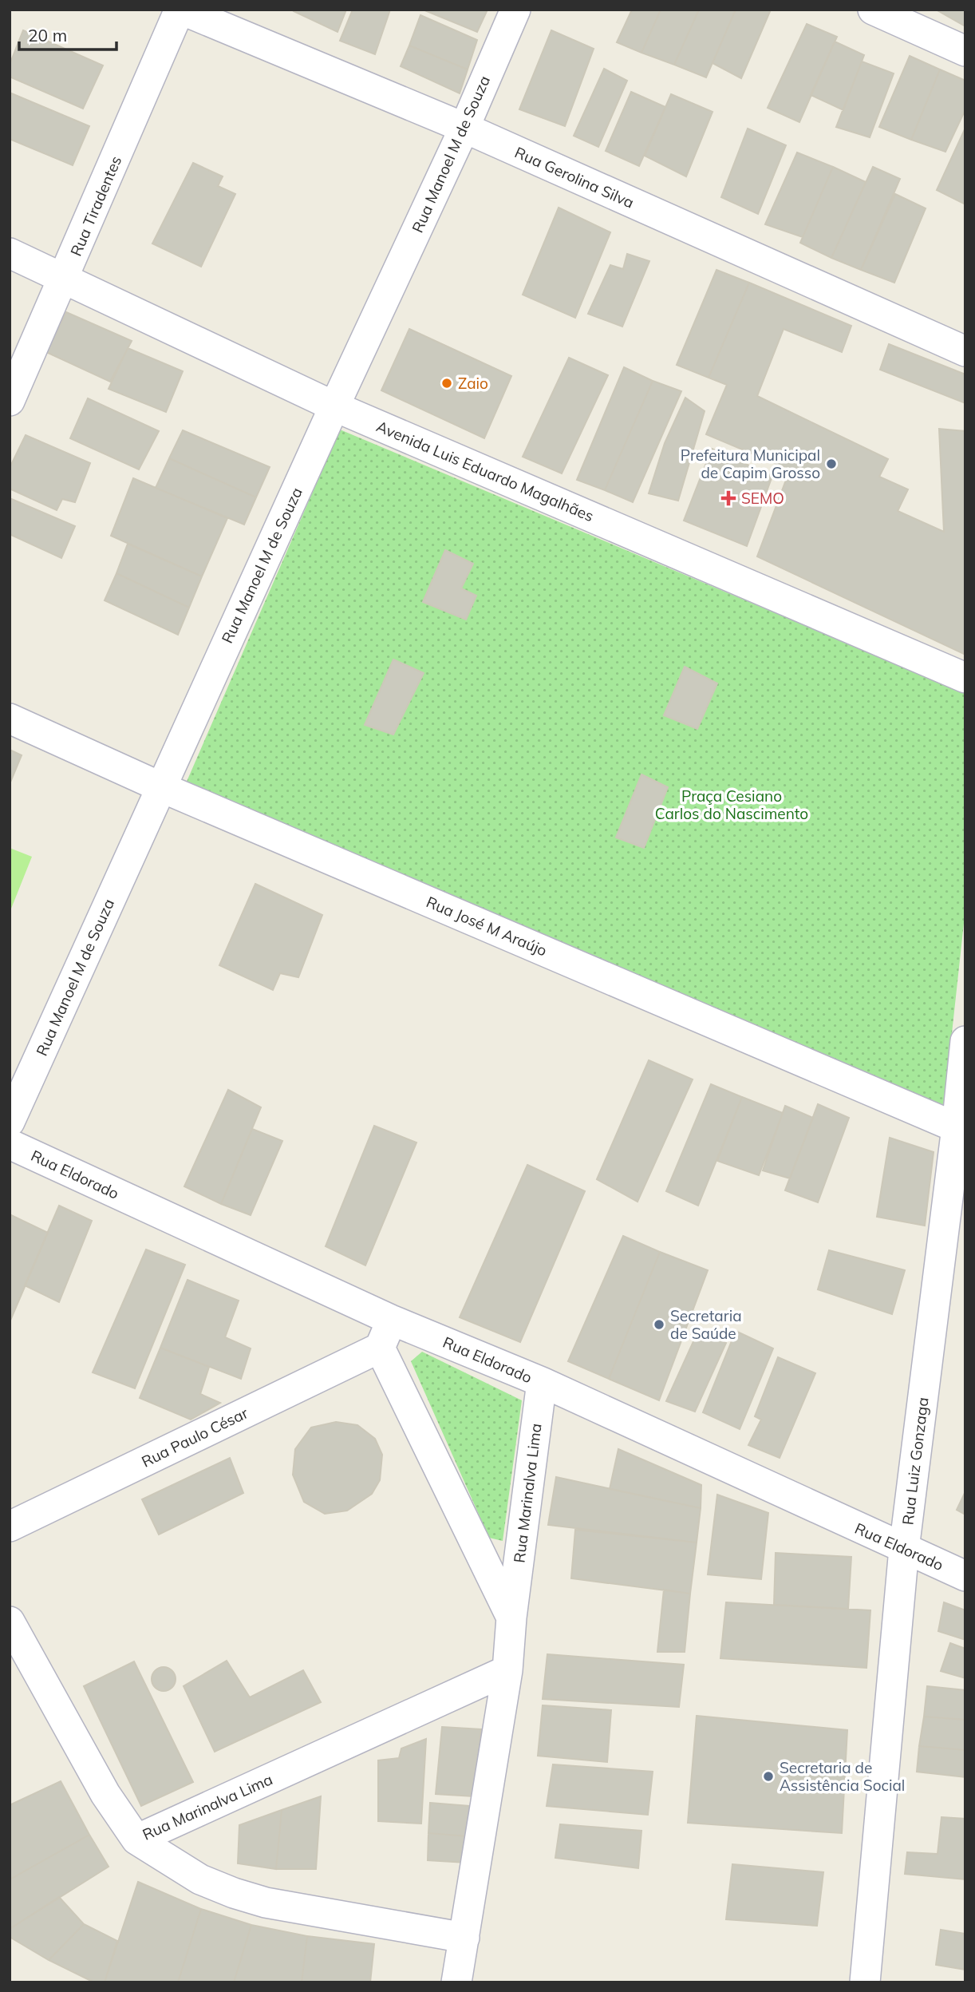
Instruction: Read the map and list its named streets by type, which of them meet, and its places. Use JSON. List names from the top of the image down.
{
  "streets": {
    "street": [
      "Rua Manoel M de Souza",
      "Rua Gerolina Silva",
      "Rua Tiradentes",
      "Avenida Luis Eduardo Magalhães",
      "Rua José M Araújo",
      "Rua Eldorado",
      "Rua Paulo César",
      "Rua Luiz Gonzaga",
      "Rua Marinalva Lima"
    ]
  },
  "crossings": [
    ["Rua Manoel M de Souza", "Rua Gerolina Silva"],
    ["Rua Manoel M de Souza", "Avenida Luis Eduardo Magalhães"],
    ["Rua Manoel M de Souza", "Rua José M Araújo"],
    ["Rua Gerolina Silva", "Rua Tiradentes"],
    ["Rua Tiradentes", "Avenida Luis Eduardo Magalhães"],
    ["Rua José M Araújo", "Rua Luiz Gonzaga"],
    ["Rua Eldorado", "Rua Luiz Gonzaga"],
    ["Rua Eldorado", "Rua Marinalva Lima"]
  ],
  "parks": ["Praça Cesiano Carlos do Nascimento"],
  "places": {
    "other": [
      "Zaio",
      "Prefeitura Municipal de Capim Grosso",
      "Secretaria de Saúde",
      "Secretaria de Assistência Social"
    ],
    "health": ["SEMO"]
  },
  "scale_bar": "20 m"
}
